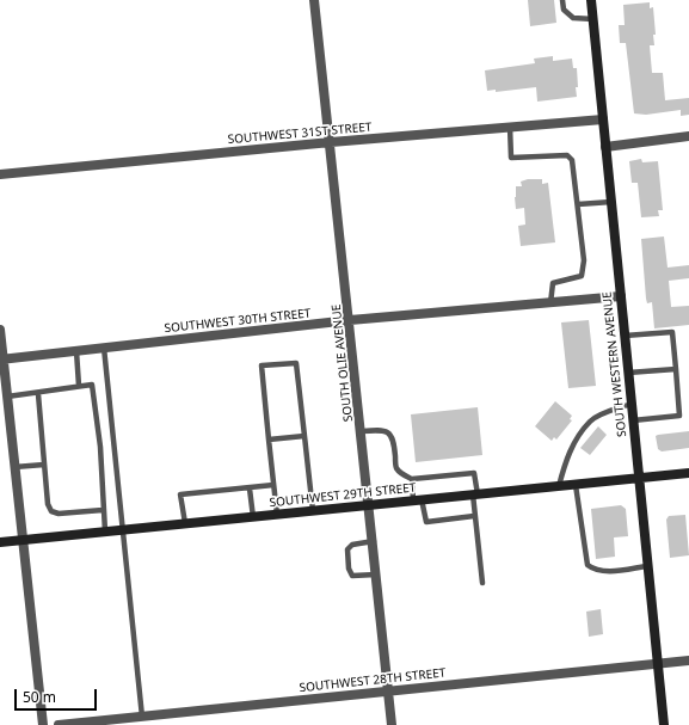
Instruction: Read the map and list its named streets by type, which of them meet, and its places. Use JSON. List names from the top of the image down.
{
  "streets": {
    "main road": ["SOUTH WESTERN AVENUE", "SOUTHWEST 29TH STREET"],
    "street": [
      "SOUTHWEST 31ST STREET",
      "SOUTHWEST 30TH STREET",
      "SOUTH OLIE AVENUE",
      "SOUTHWEST 28TH STREET"
    ]
  },
  "crossings": [
    ["SOUTHWEST 31ST STREET", "SOUTH OLIE AVENUE"],
    ["SOUTHWEST 31ST STREET", "SOUTH WESTERN AVENUE"],
    ["SOUTHWEST 30TH STREET", "SOUTH OLIE AVENUE"],
    ["SOUTHWEST 30TH STREET", "SOUTH WESTERN AVENUE"],
    ["SOUTH OLIE AVENUE", "SOUTHWEST 29TH STREET"],
    ["SOUTH OLIE AVENUE", "SOUTHWEST 28TH STREET"],
    ["SOUTH WESTERN AVENUE", "SOUTHWEST 29TH STREET"],
    ["SOUTH WESTERN AVENUE", "SOUTHWEST 28TH STREET"]
  ],
  "scale_bar": "50 m"
}
